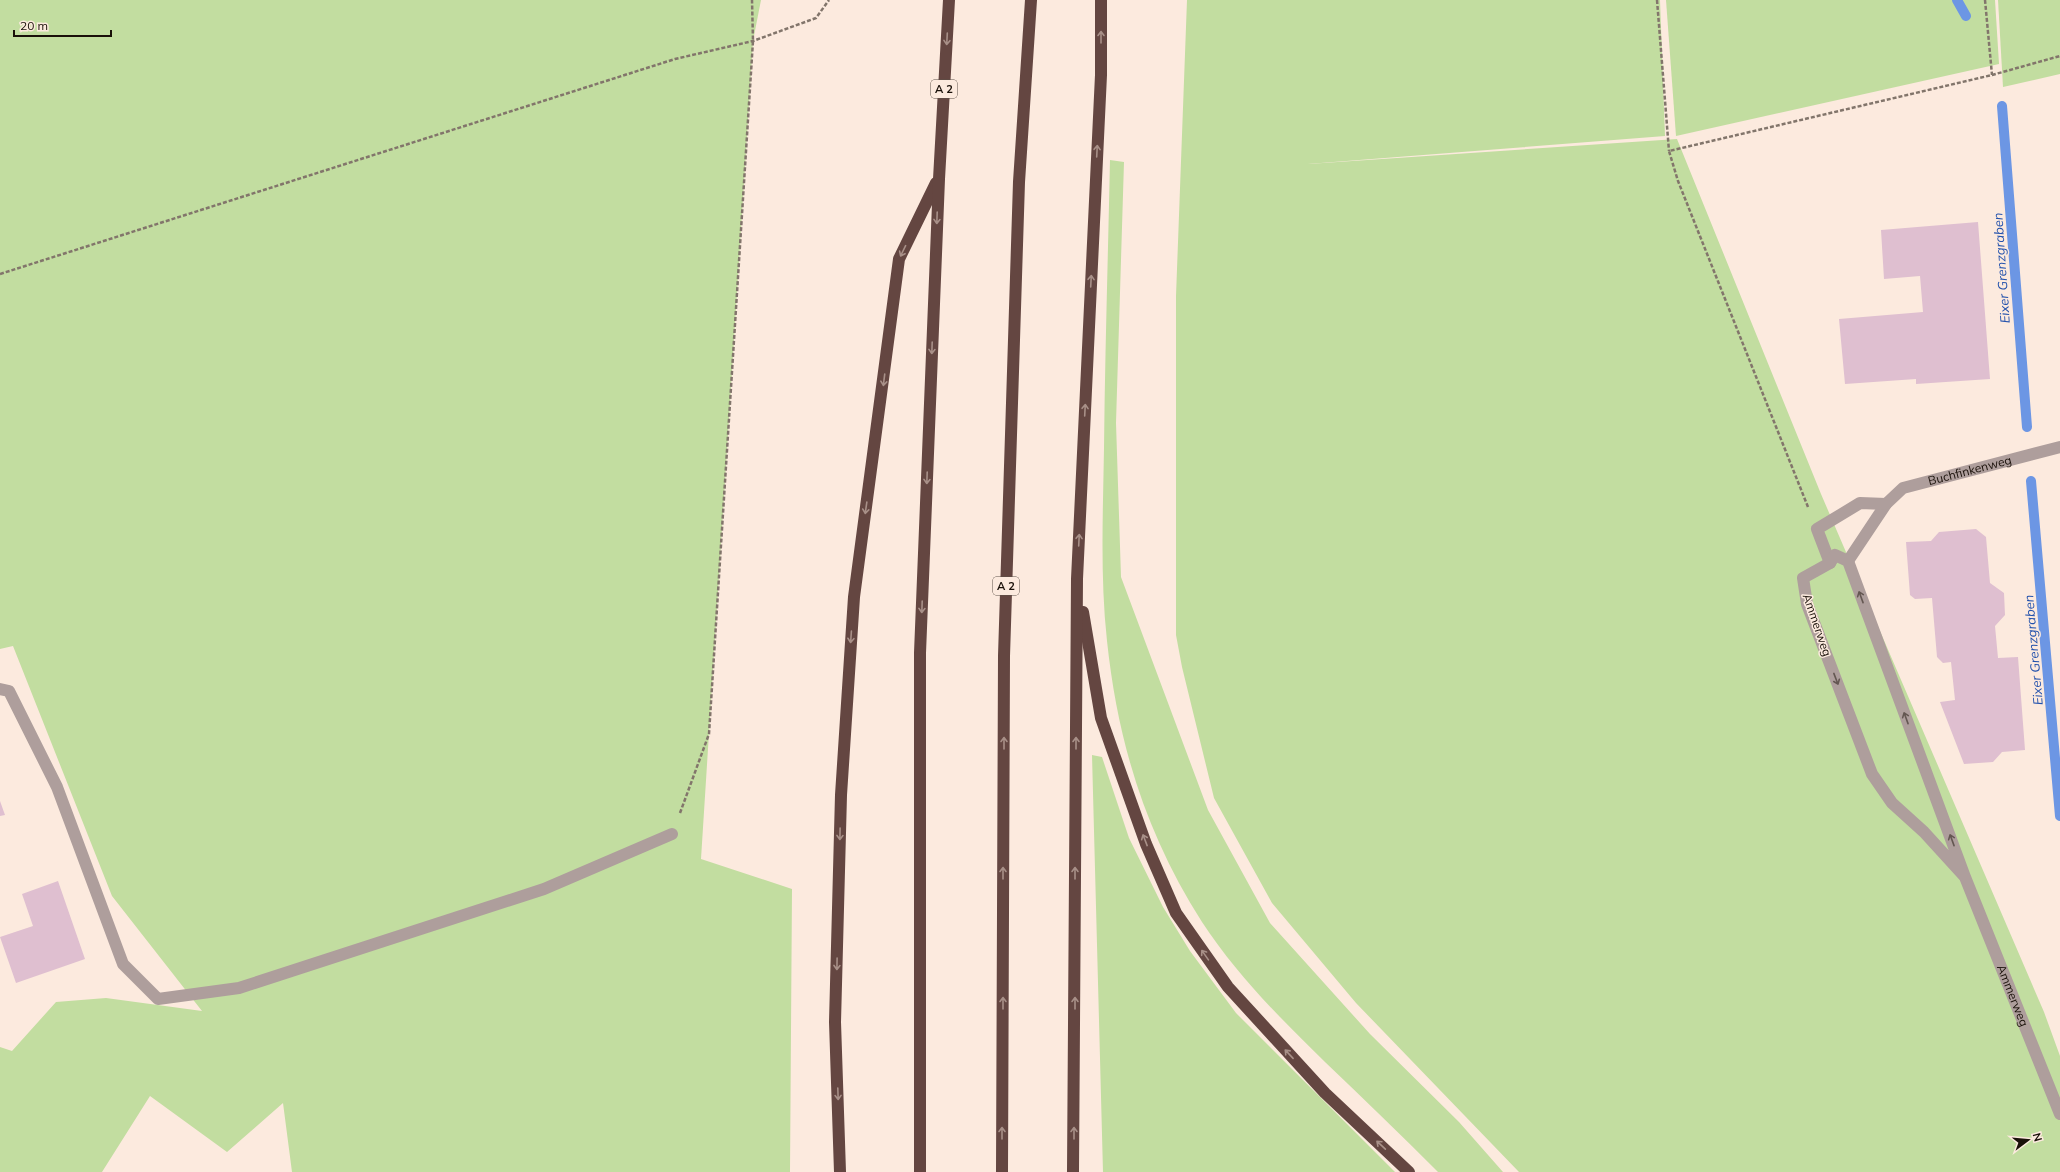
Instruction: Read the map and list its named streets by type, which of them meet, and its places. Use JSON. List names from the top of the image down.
{
  "streets": {
    "highway": ["A 2"],
    "street": ["Buchfinkenweg", "Ammerweg"]
  },
  "crossings": [
    ["Buchfinkenweg", "Ammerweg"]
  ],
  "water": ["Eixer Grenzgraben"],
  "scale_bar": "20 m",
  "north": "right"
}
